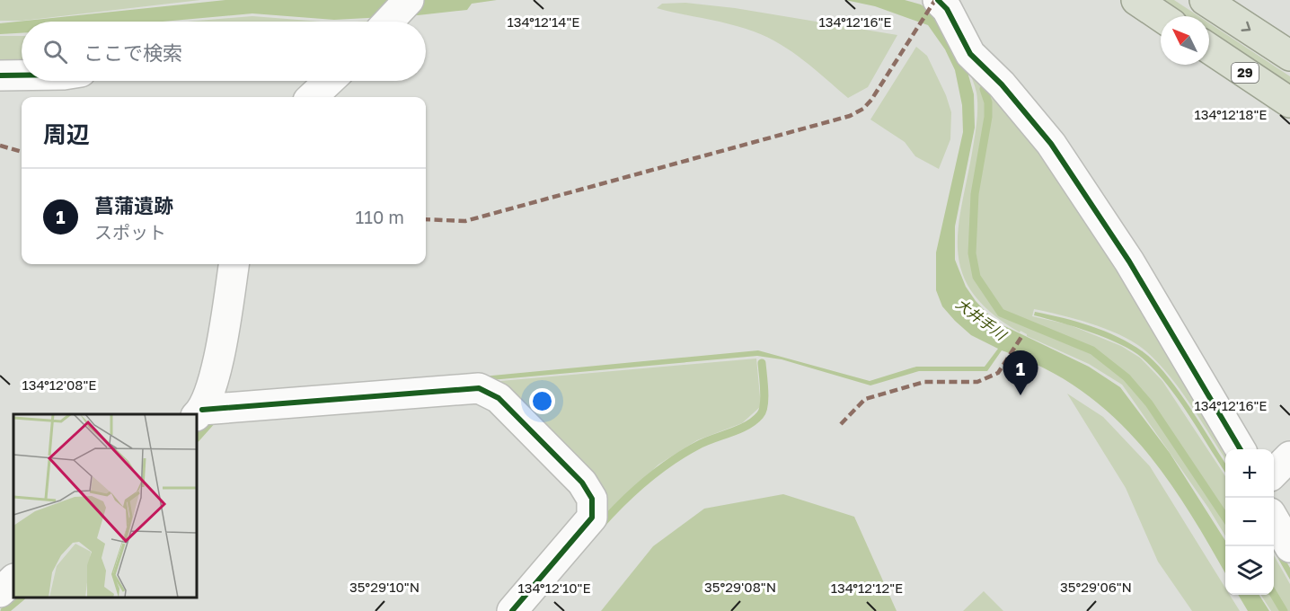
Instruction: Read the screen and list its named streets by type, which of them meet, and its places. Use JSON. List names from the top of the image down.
{
  "streets": {
    "highway": ["29"]
  },
  "water": ["大井手川"],
  "north": "top left",
  "page": {
    "search": "ここで検索",
    "heading": "周辺",
    "list": [
      {
        "mark": "1",
        "name": "菖蒲遺跡",
        "note": "スポット",
        "value": "110 m"
      }
    ],
    "pins": "1",
    "map_buttons": ["+", "−"]
  },
  "coordinates": [
    "134°12'14\"E",
    "134°12'16\"E",
    "134°12'18\"E",
    "134°12'08\"E",
    "35°29'10\"N",
    "35°29'08\"N",
    "35°29'06\"N",
    "134°12'10\"E",
    "134°12'12\"E"
  ]
}
